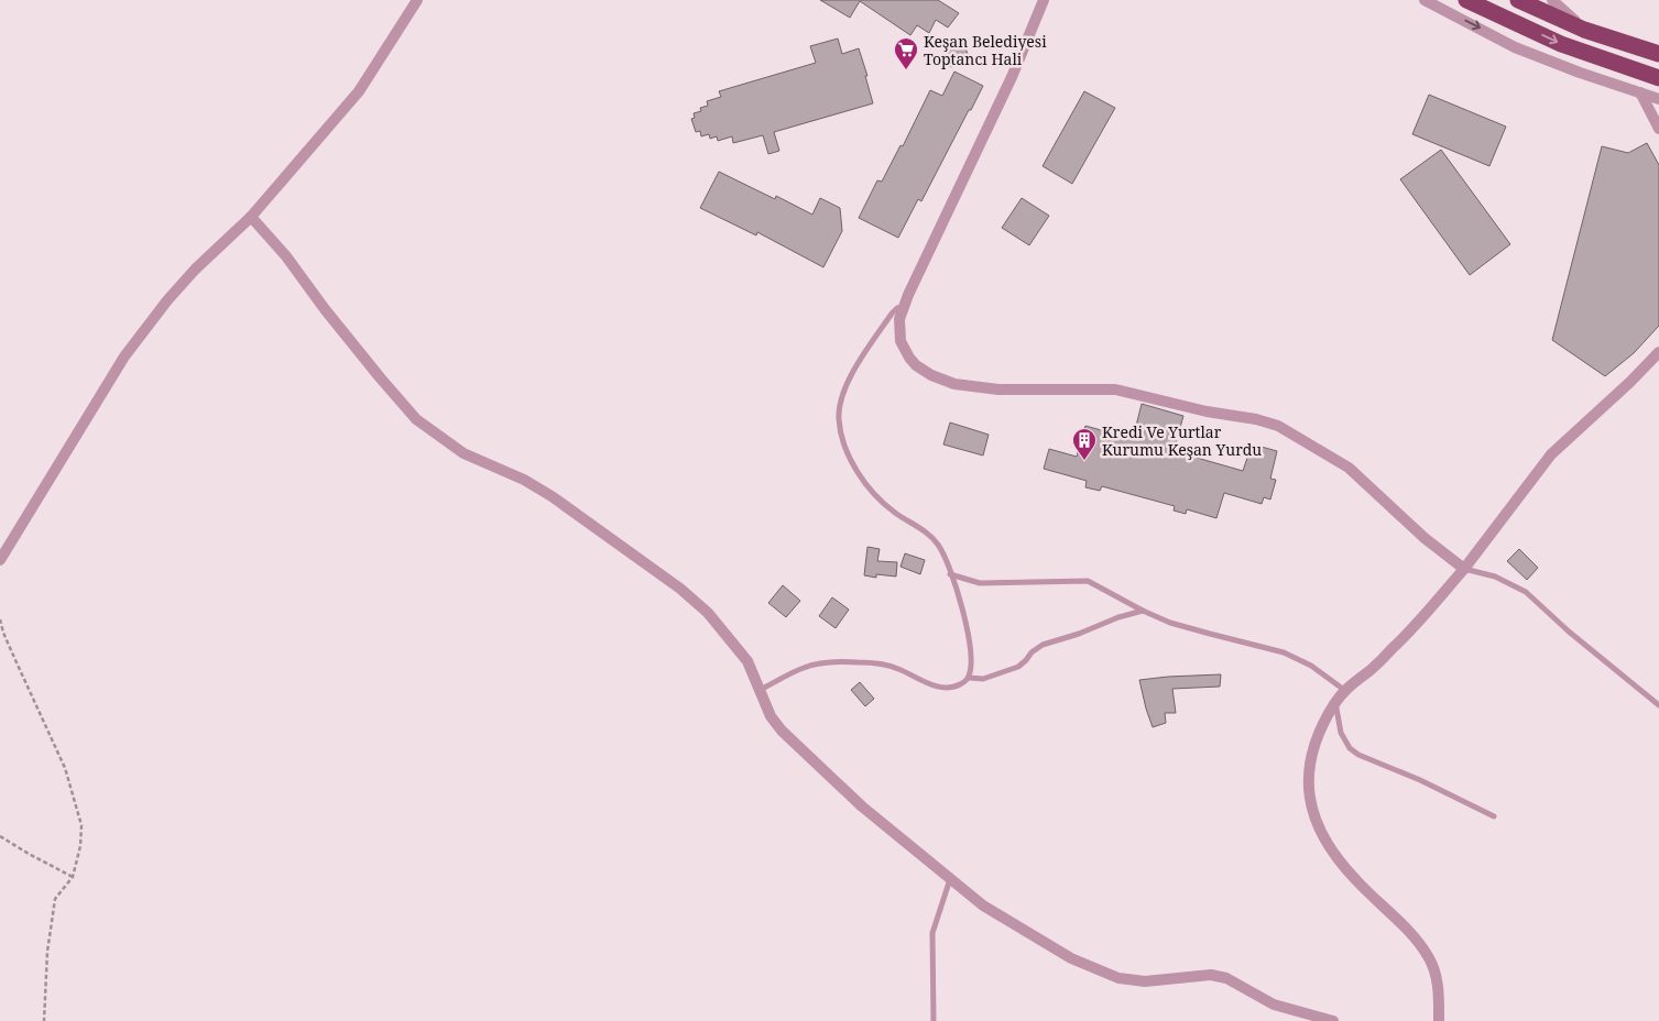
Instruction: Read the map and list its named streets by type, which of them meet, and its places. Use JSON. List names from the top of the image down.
{
  "places": {
    "supermarket": ["Keşan Belediyesi Toptancı Hali"],
    "building": ["Kredi Ve Yurtlar Kurumu Keşan Yurdu"]
  }
}
